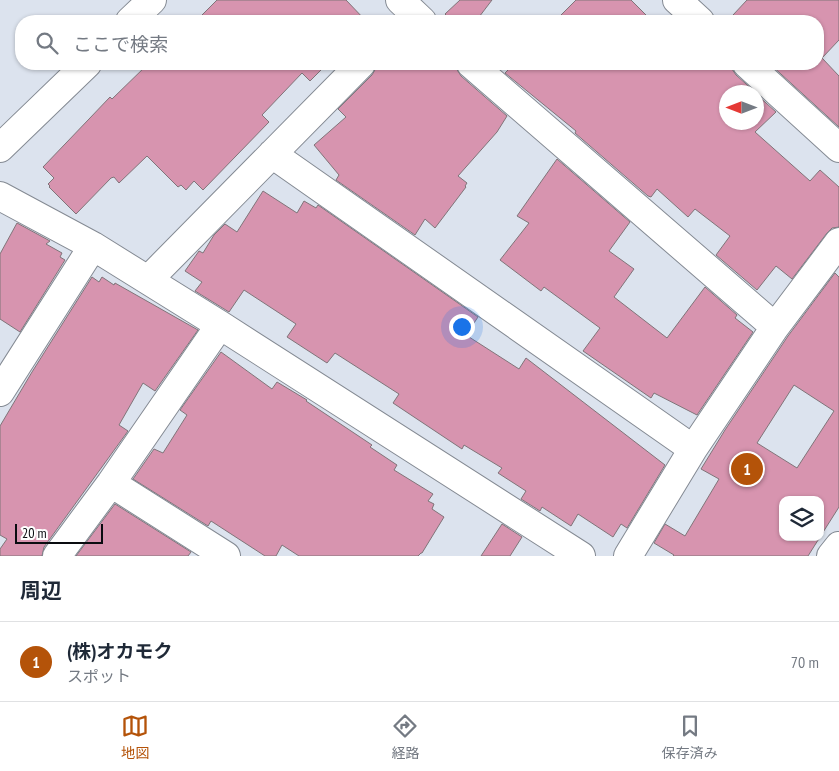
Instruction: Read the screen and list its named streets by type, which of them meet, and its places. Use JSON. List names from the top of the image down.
{
  "scale_bar": "20 m",
  "north": "left",
  "page": {
    "search": "ここで検索",
    "pins": "1",
    "scale": "20 m",
    "heading": "周辺",
    "list": [
      {
        "mark": "1",
        "name": "(株)オカモク",
        "note": "スポット",
        "value": "70 m"
      }
    ],
    "nav": ["地図", "経路", "保存済み"]
  }
}
